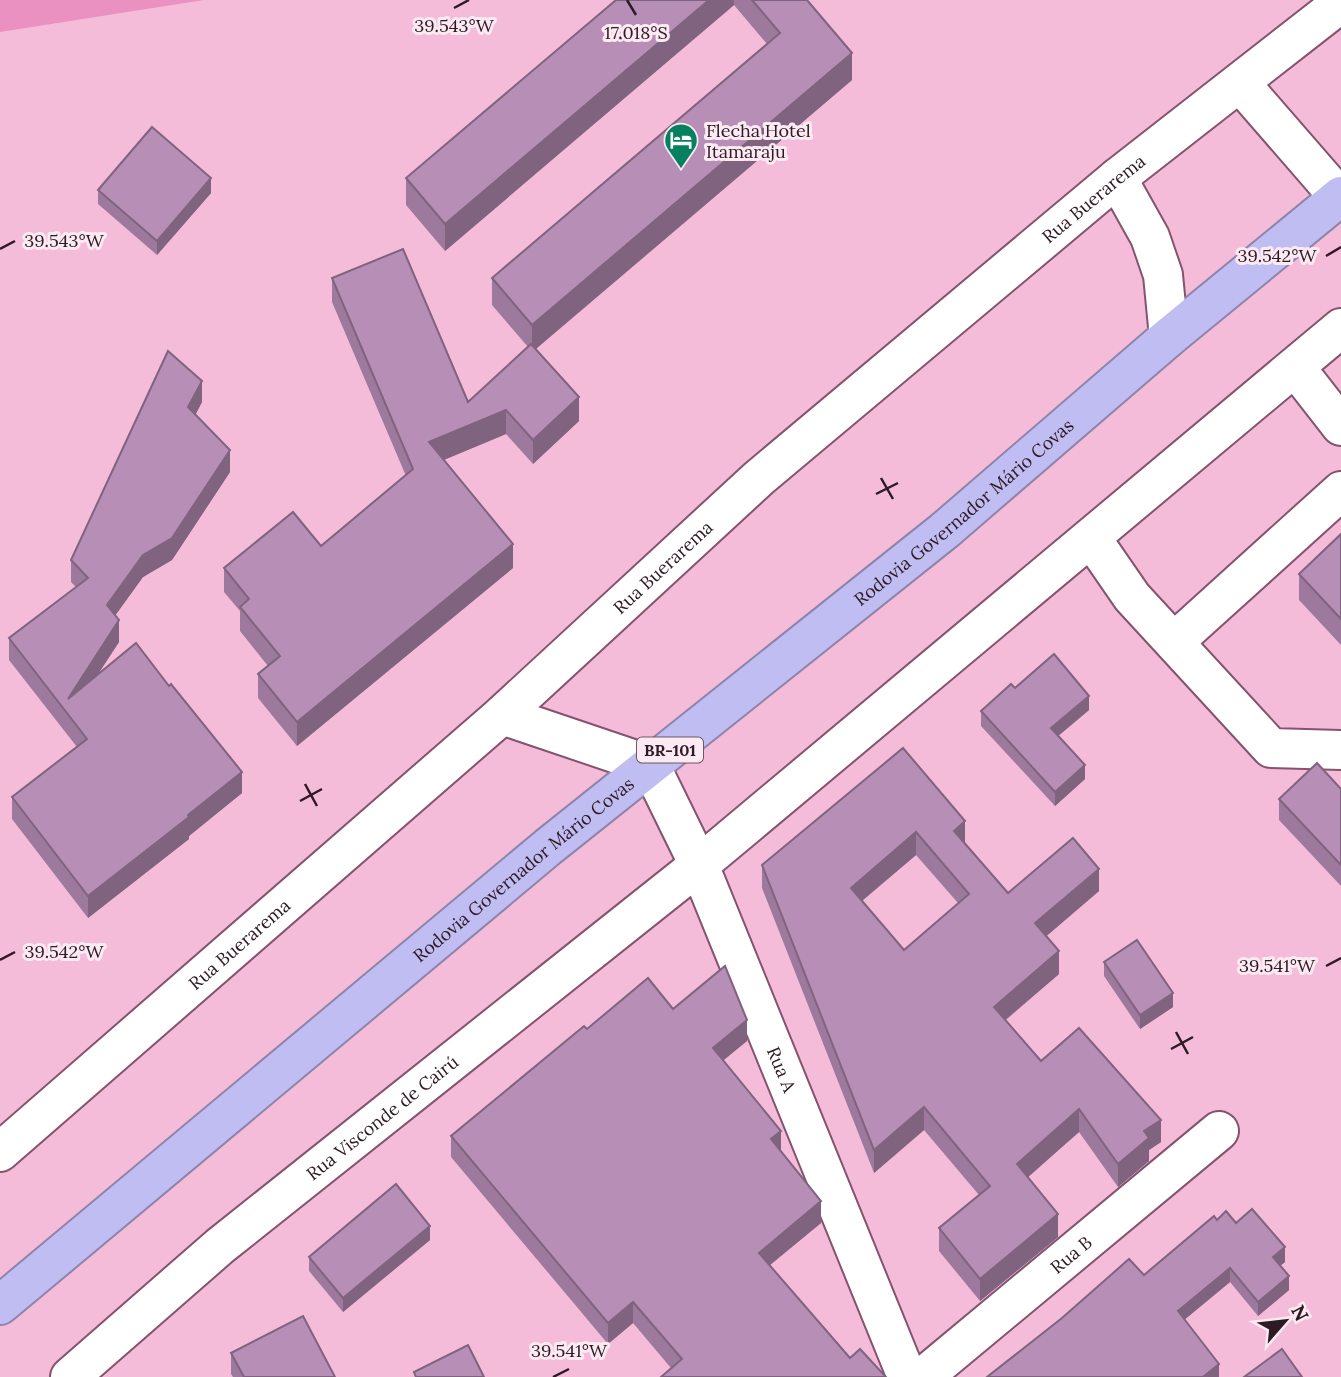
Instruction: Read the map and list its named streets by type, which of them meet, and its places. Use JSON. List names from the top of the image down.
{
  "streets": {
    "highway": ["Rodovia Governador Mário Covas", "BR-101"],
    "street": [
      "Rua Buerarema",
      "Rua A",
      "Rua Visconde de Cairú",
      "Rua B"
    ]
  },
  "crossings": [
    ["Rodovia Governador Mário Covas", "Rua A"],
    ["Rua A", "Rua Visconde de Cairú"]
  ],
  "places": {
    "hotel": ["Flecha Hotel Itamaraju"]
  },
  "north": "top right",
  "coordinates": [
    "39.543°W",
    "17.018°S",
    "39.542°W",
    "39.541°W"
  ]
}
